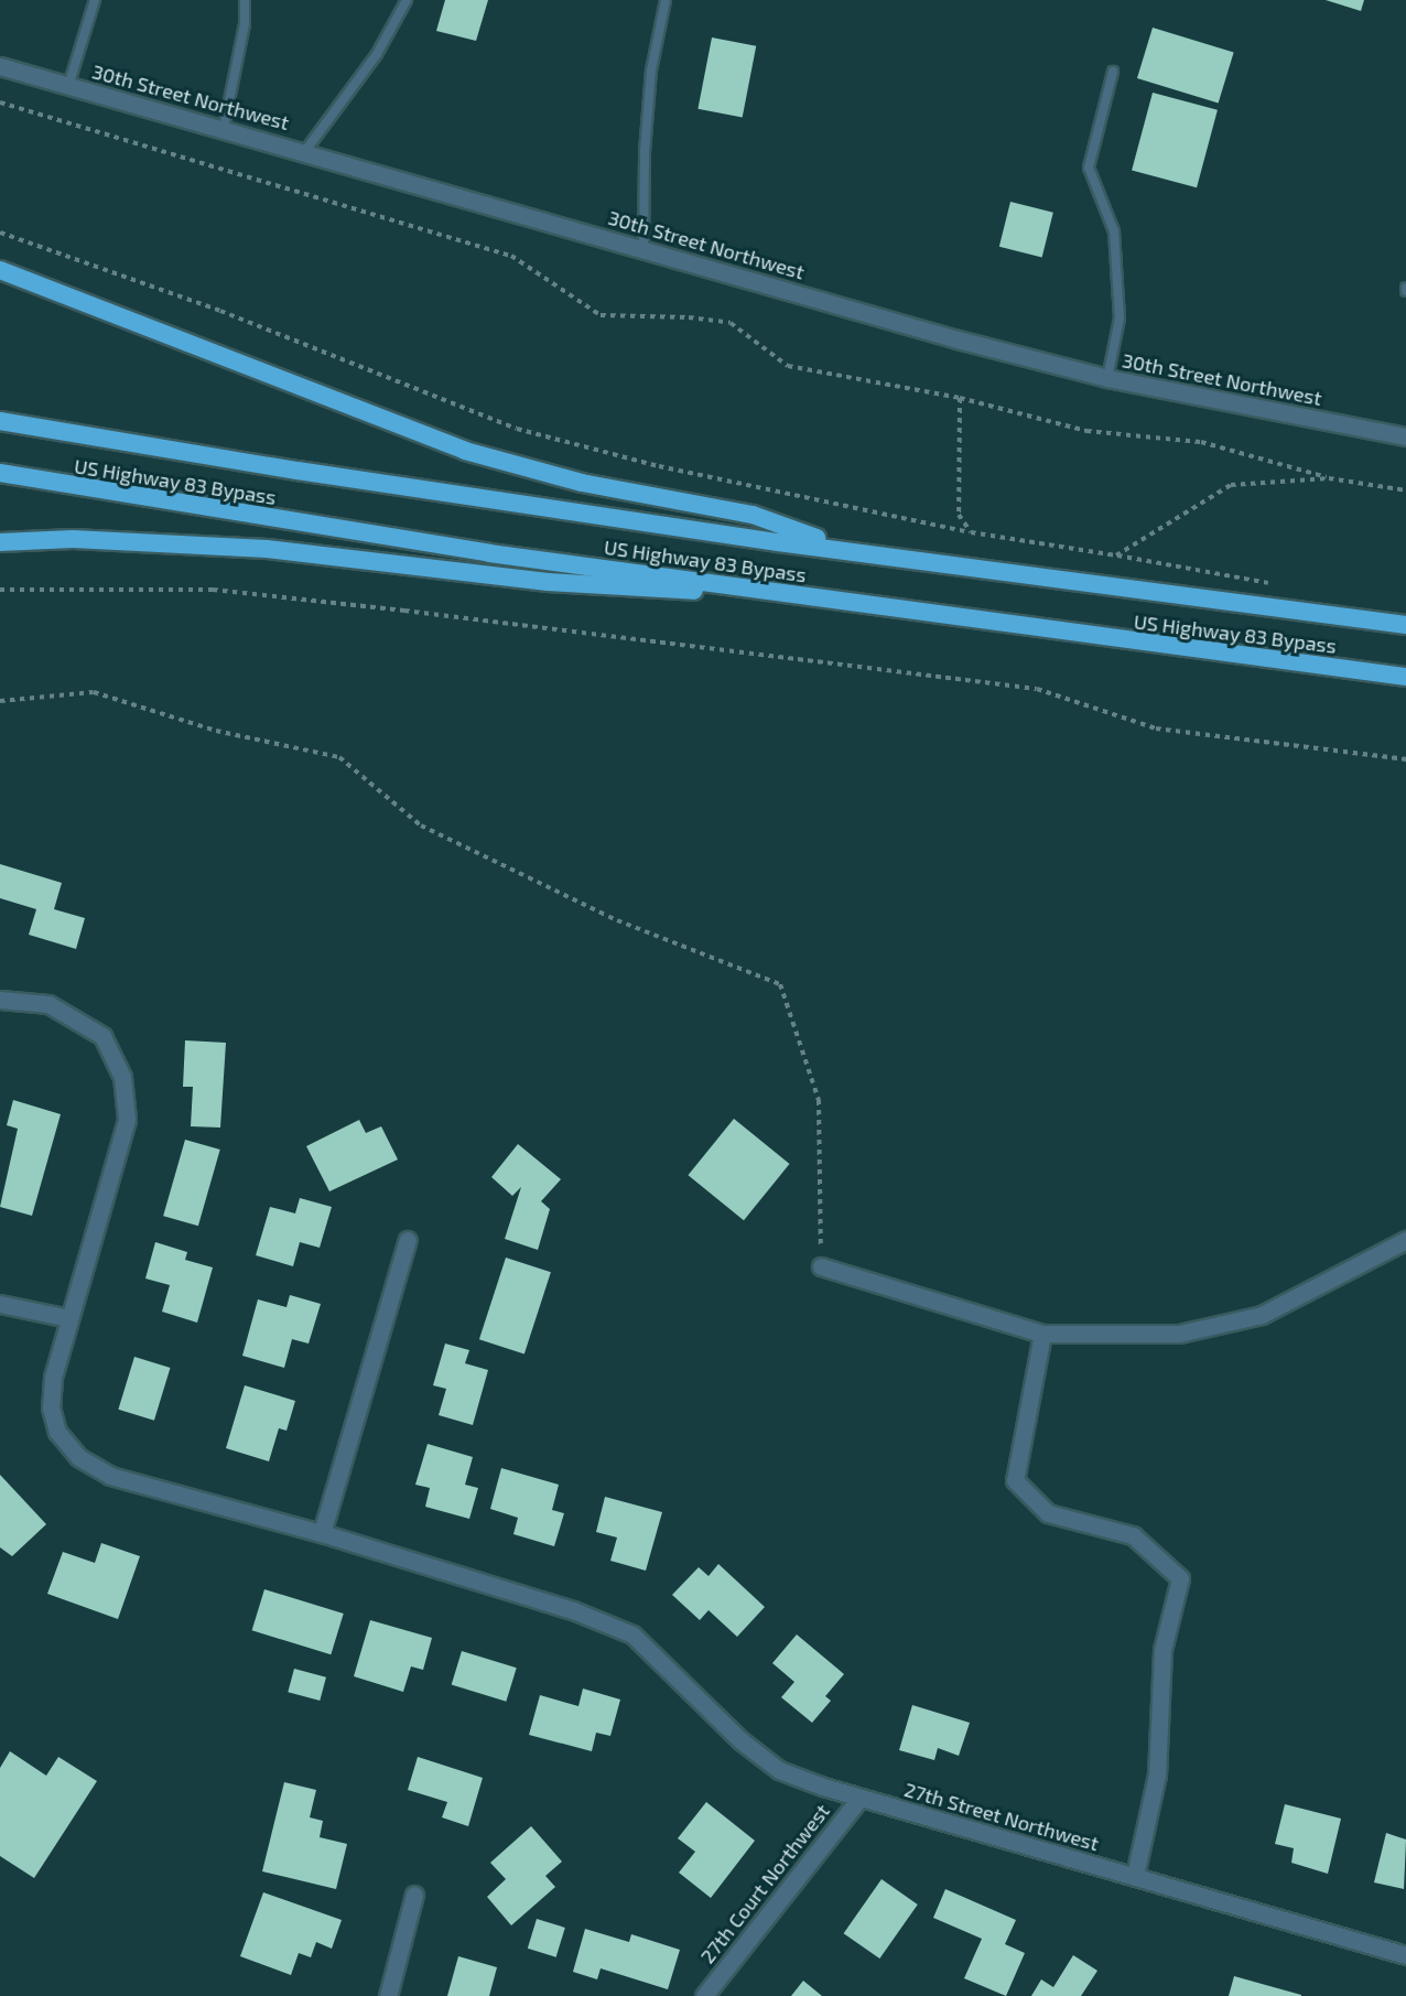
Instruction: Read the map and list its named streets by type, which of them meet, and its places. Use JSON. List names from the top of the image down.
{
  "streets": {
    "highway": ["US Highway 83 Bypass"],
    "street": ["30th Street Northwest", "27th Street Northwest", "27th Court Northwest"]
  },
  "crossings": [
    ["27th Street Northwest", "27th Court Northwest"]
  ]
}
